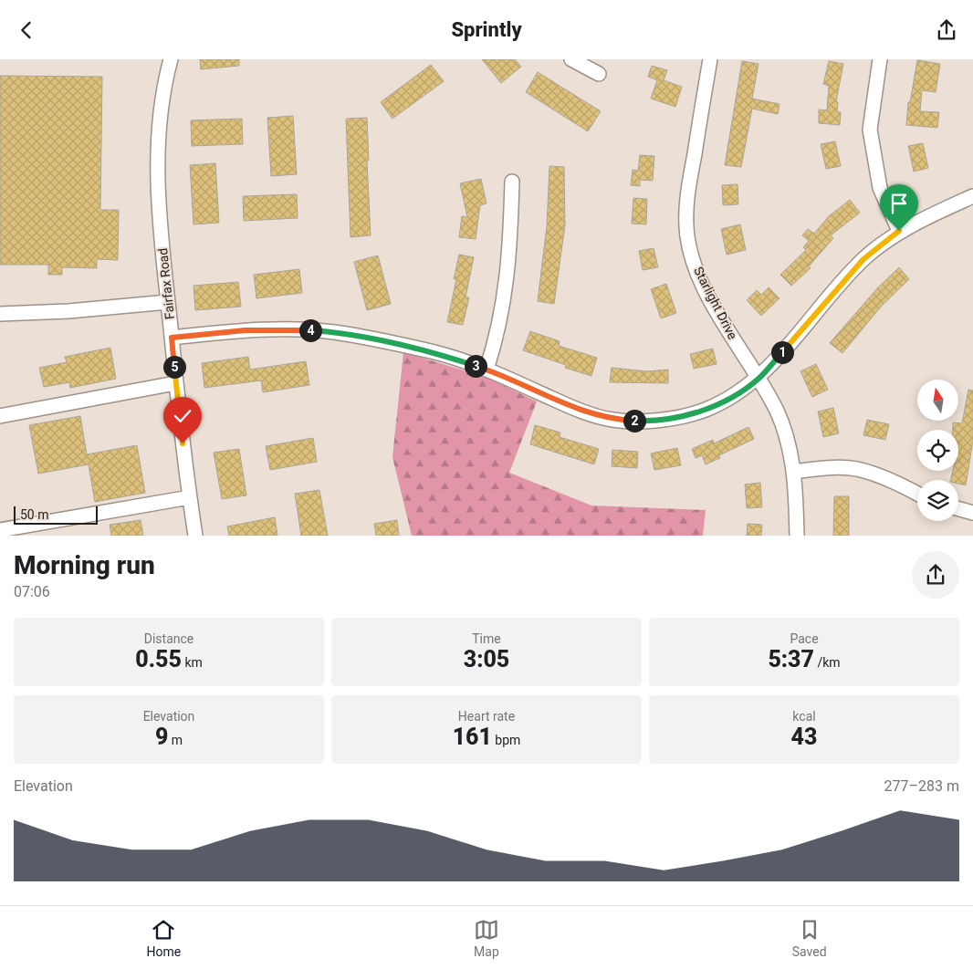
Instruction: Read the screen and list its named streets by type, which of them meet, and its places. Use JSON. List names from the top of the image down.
{
  "streets": {
    "street": ["Fairfax Road", "Starlight Drive"]
  },
  "scale_bar": "50 m",
  "north": "top",
  "page": {
    "header": "Sprintly",
    "pins": [
      "4",
      "1",
      "3",
      "5",
      "2"
    ],
    "scale": "50 m",
    "heading": ["Morning run", "07:06"],
    "stats": [
      ["Distance", "0.55 km"],
      ["Time", "3:05"],
      ["Pace", "5:37 /km"],
      ["Elevation", "9 m"],
      ["Heart rate", "161 bpm"],
      ["kcal", "43"]
    ],
    "chart": ["Elevation", "277–283 m"],
    "tabs": ["Home", "Map", "Saved"]
  }
}
